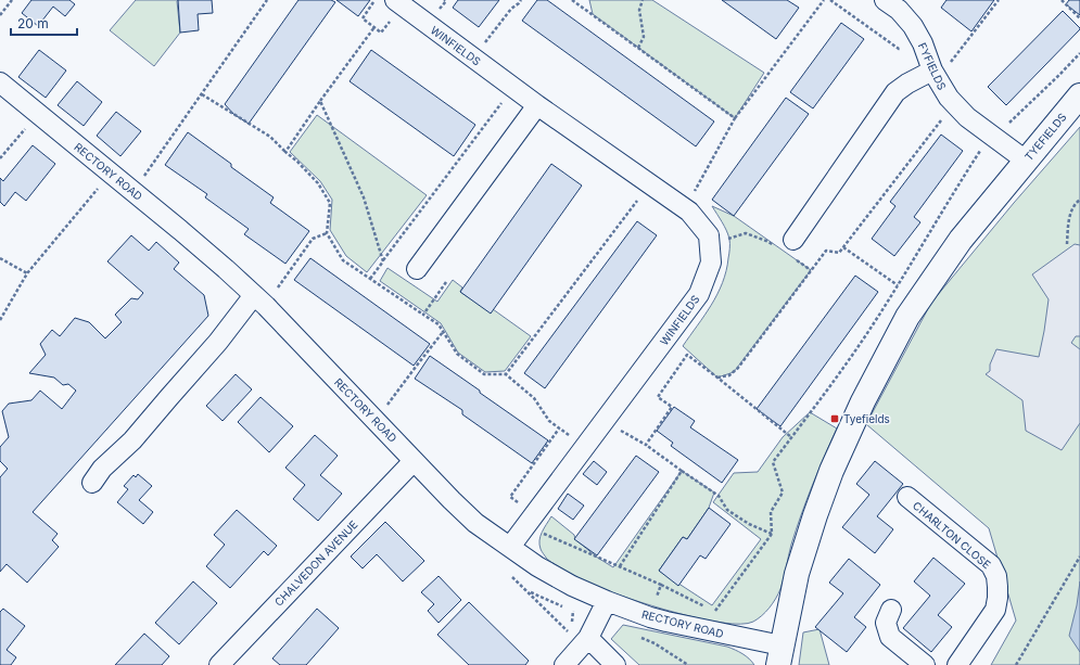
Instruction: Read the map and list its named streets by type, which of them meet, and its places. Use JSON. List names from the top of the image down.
{
  "streets": {
    "street": [
      "WINFIELDS",
      "FYFIELDS",
      "TYEFIELDS",
      "RECTORY ROAD",
      "CHARLTON CLOSE",
      "CHALVEDON AVENUE"
    ]
  },
  "crossings": [
    ["WINFIELDS", "RECTORY ROAD"],
    ["FYFIELDS", "TYEFIELDS"],
    ["TYEFIELDS", "RECTORY ROAD"],
    ["RECTORY ROAD", "CHALVEDON AVENUE"]
  ],
  "places": {
    "transit": ["Tyefields"]
  },
  "scale_bar": "20 m"
}
